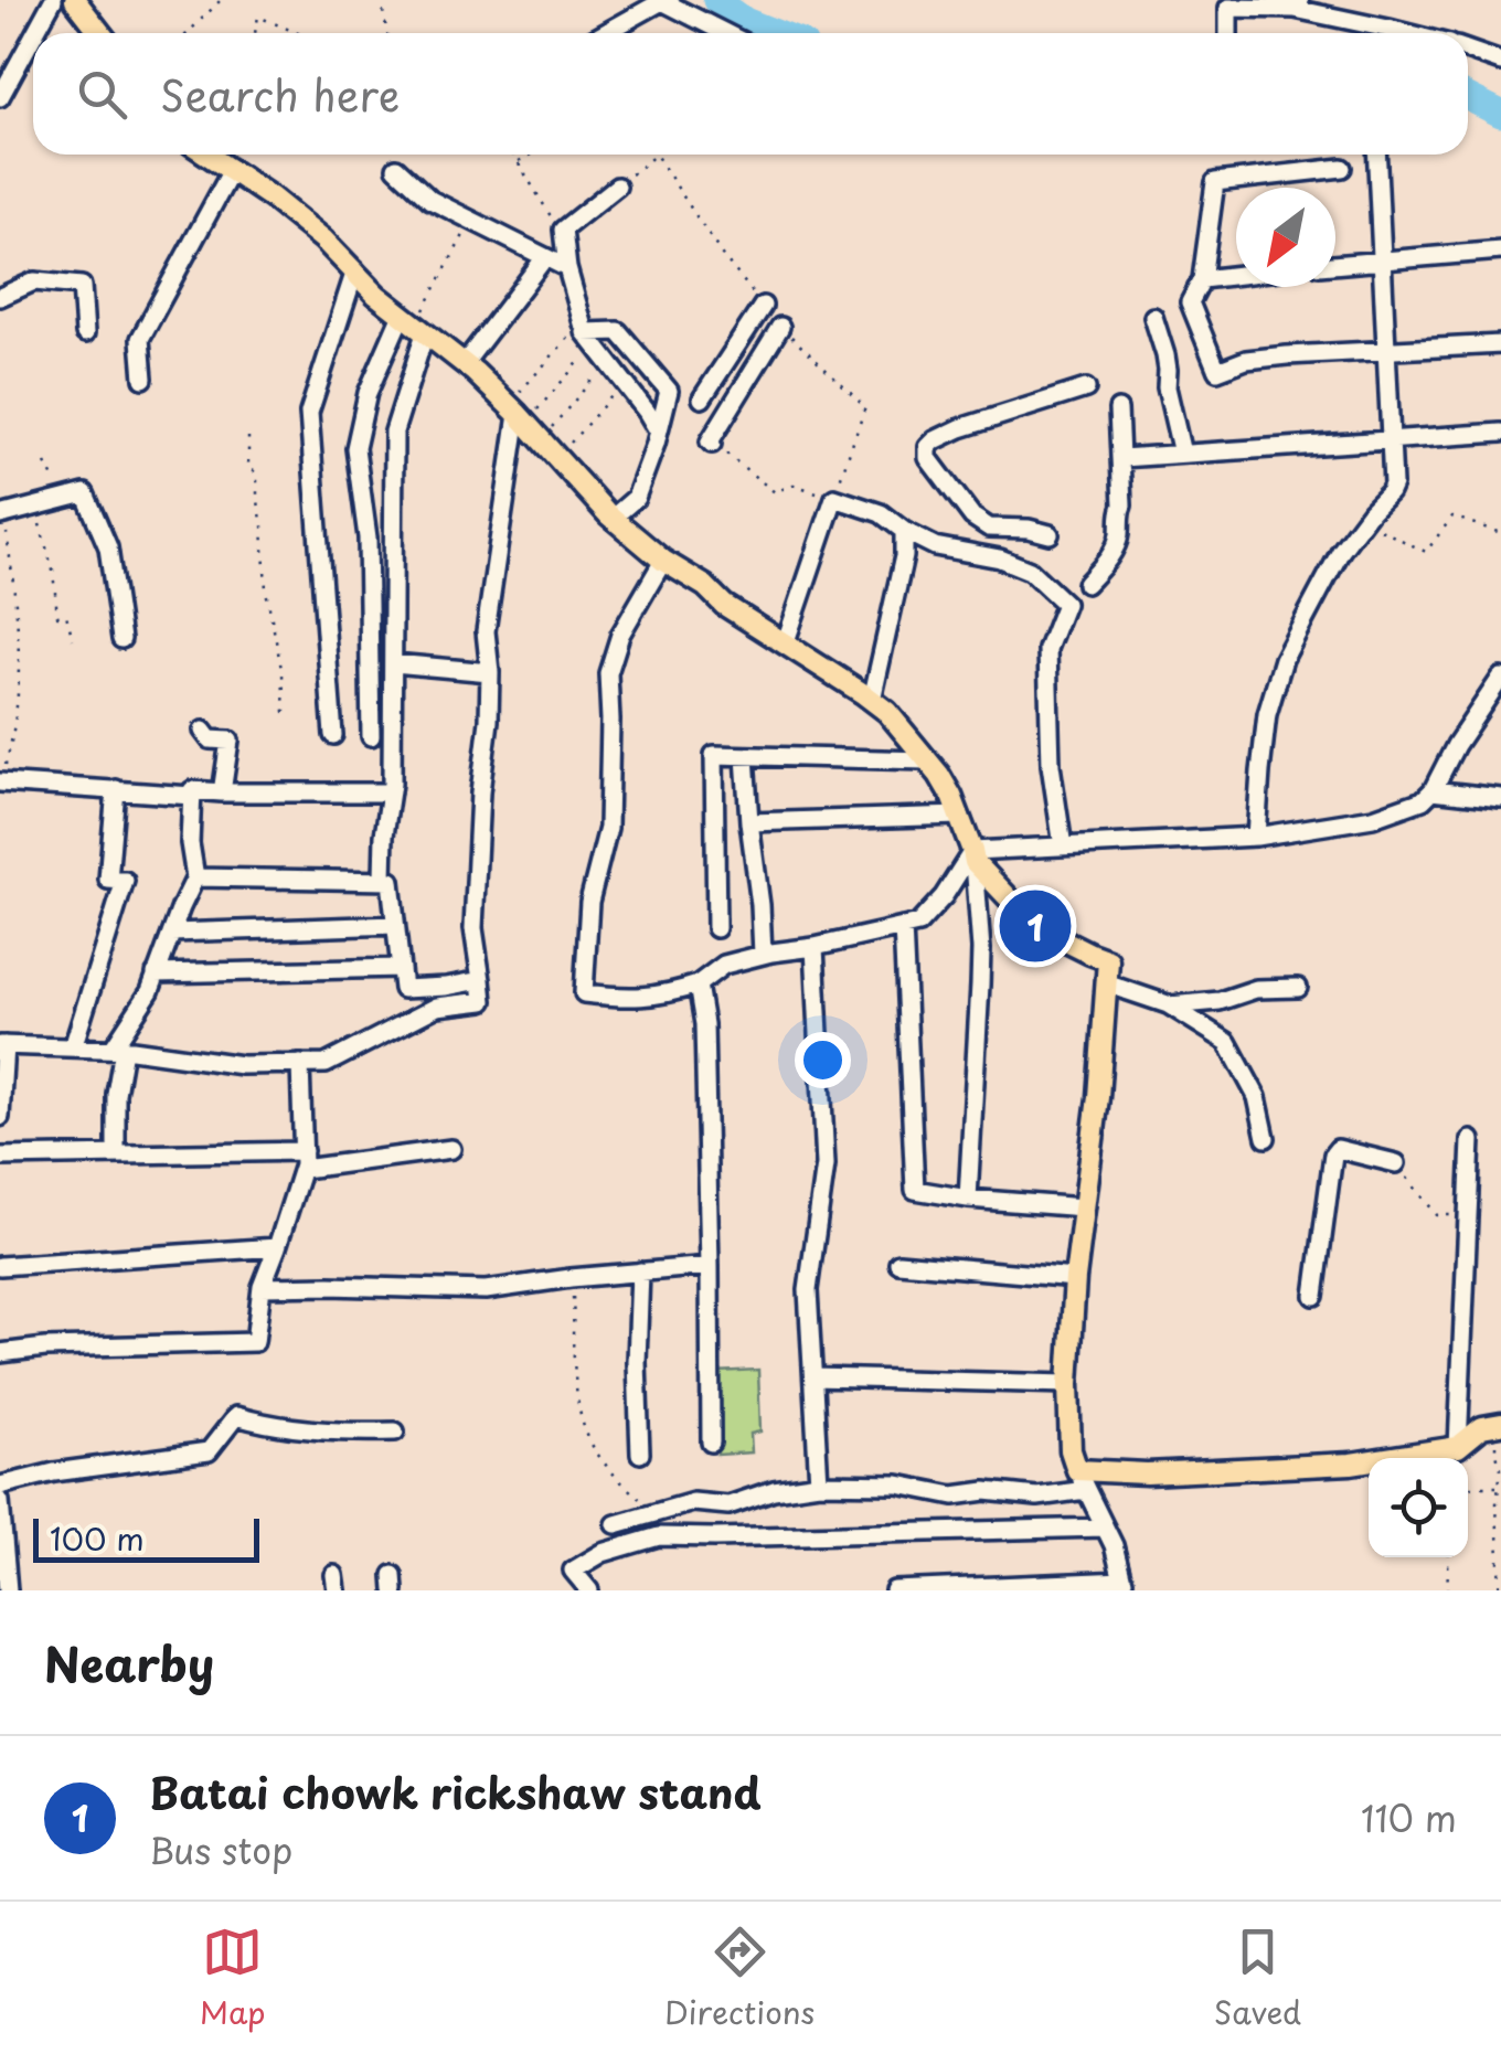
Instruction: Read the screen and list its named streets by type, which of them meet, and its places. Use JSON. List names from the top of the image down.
{
  "scale_bar": "100 m",
  "north": "bottom left",
  "page": {
    "search": "Search here",
    "pins": "1",
    "scale": "100 m",
    "heading": "Nearby",
    "list": [
      {
        "mark": "1",
        "name": "Batai chowk rickshaw stand",
        "note": "Bus stop",
        "value": "110 m"
      }
    ],
    "nav": ["Map", "Directions", "Saved"]
  }
}
